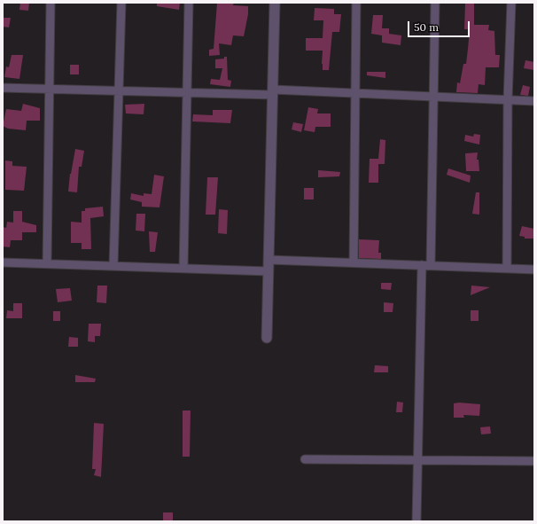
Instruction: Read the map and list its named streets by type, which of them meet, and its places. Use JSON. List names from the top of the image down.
{
  "scale_bar": "50 m"
}
